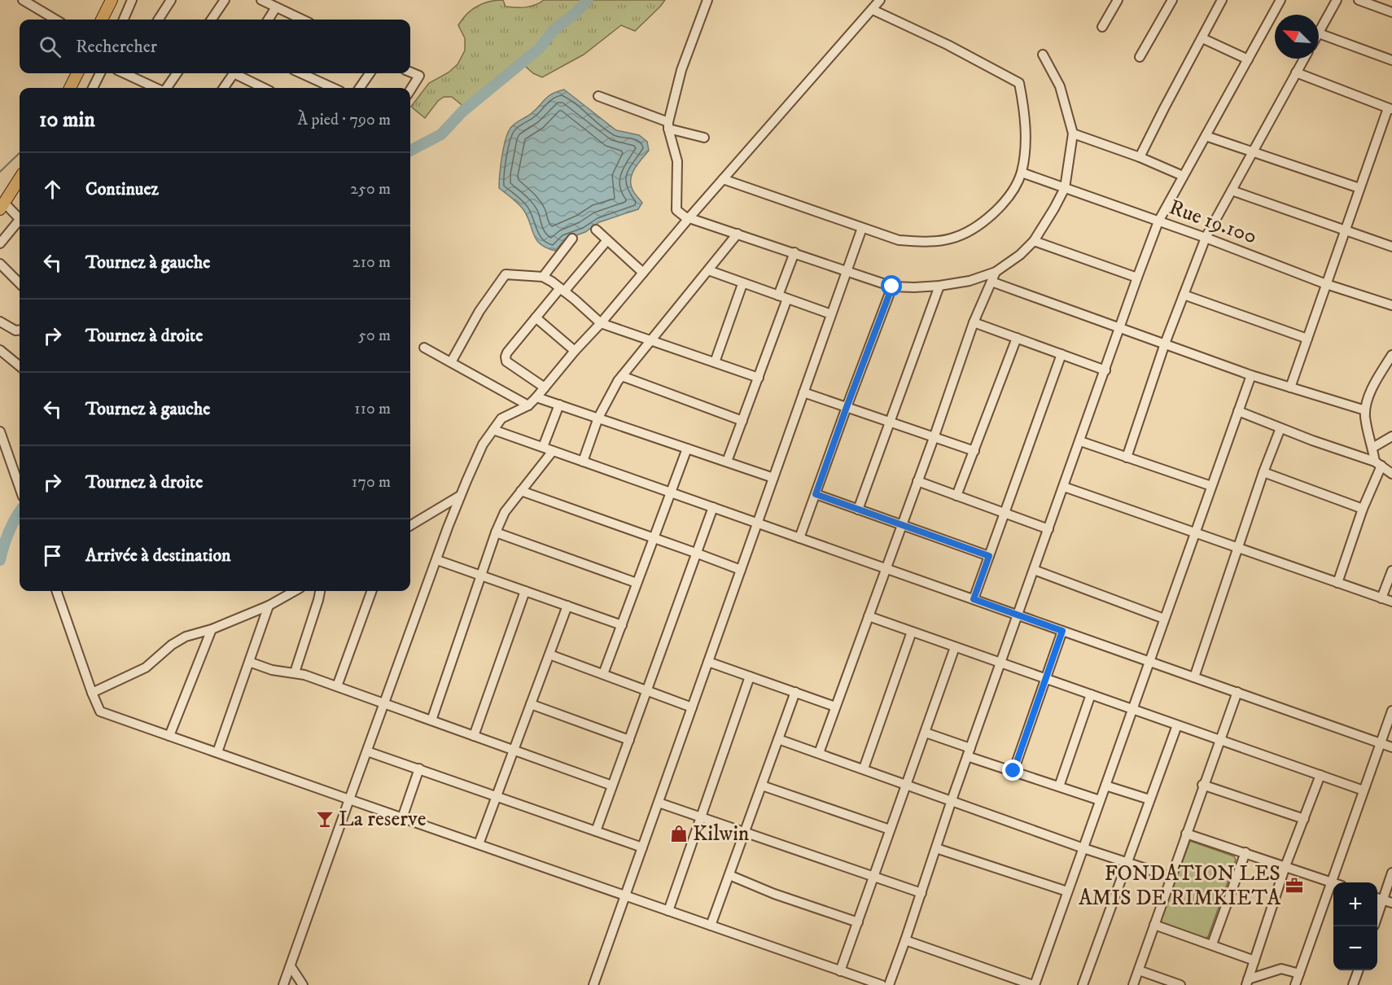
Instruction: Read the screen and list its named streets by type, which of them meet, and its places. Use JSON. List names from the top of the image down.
{
  "streets": {
    "street": ["Rue 19.100"]
  },
  "places": {
    "bar": ["La reserve"],
    "shop": ["Kilwin"],
    "office": ["FONDATION LES AMIS DE RIMKIETA"]
  },
  "north": "top left",
  "page": {
    "search": "Rechercher",
    "heading": ["10 min", "À pied · 790 m"],
    "list": [
      ["Continuez", "250 m"],
      ["Tournez à gauche", "210 m"],
      ["Tournez à droite", "50 m"],
      ["Tournez à gauche", "110 m"],
      ["Tournez à droite", "170 m"],
      "Arrivée à destination"
    ],
    "map_buttons": ["+", "−"]
  }
}
